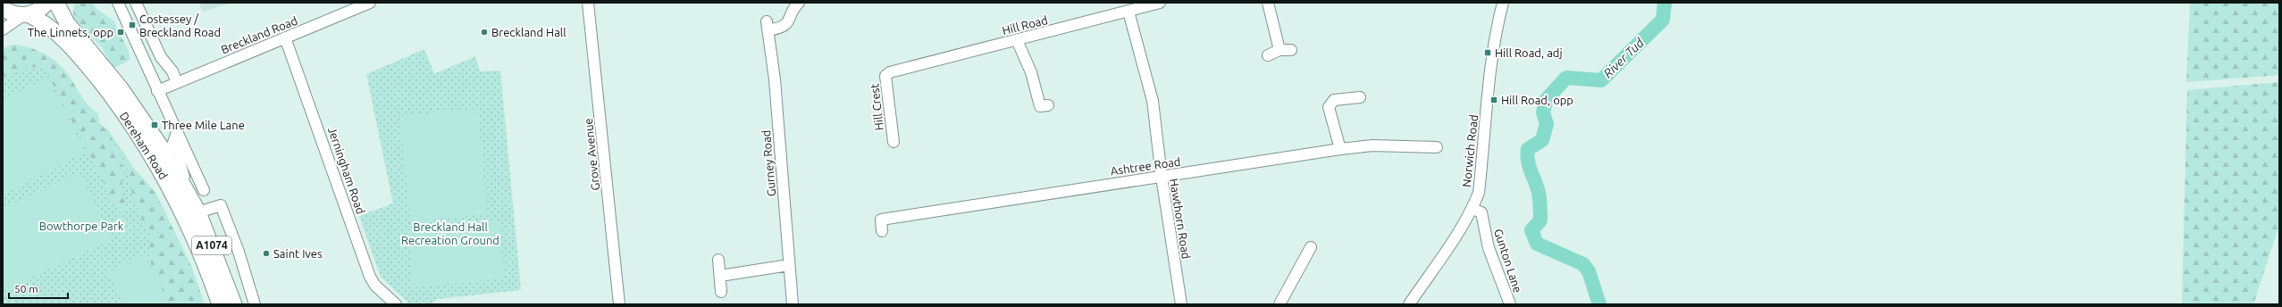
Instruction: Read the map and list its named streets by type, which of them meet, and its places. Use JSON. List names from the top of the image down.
{
  "streets": {
    "highway": ["Dereham Road", "A1074"],
    "street": [
      "Hill Road",
      "Breckland Road",
      "Hill Crest",
      "Norwich Road",
      "Grove Avenue",
      "Gurney Road",
      "Ashtree Road",
      "Jerningham Road",
      "Hawthorn Road",
      "Gunton Lane"
    ]
  },
  "crossings": [
    ["Hill Road", "Hill Crest"],
    ["Hill Road", "Hawthorn Road"],
    ["Breckland Road", "Jerningham Road"],
    ["Dereham Road", "A1074"],
    ["Norwich Road", "Gunton Lane"],
    ["Ashtree Road", "Hawthorn Road"]
  ],
  "water": ["River Tud"],
  "parks": ["Bowthorpe Park", "Breckland Hall Recreation Ground"],
  "places": {
    "transit": [
      "Costessey / Breckland Road",
      "The Linnets, opp",
      "Hill Road, adj",
      "Hill Road, opp",
      "Three Mile Lane"
    ],
    "other": ["Breckland Hall", "Saint Ives"]
  },
  "scale_bar": "50 m"
}
